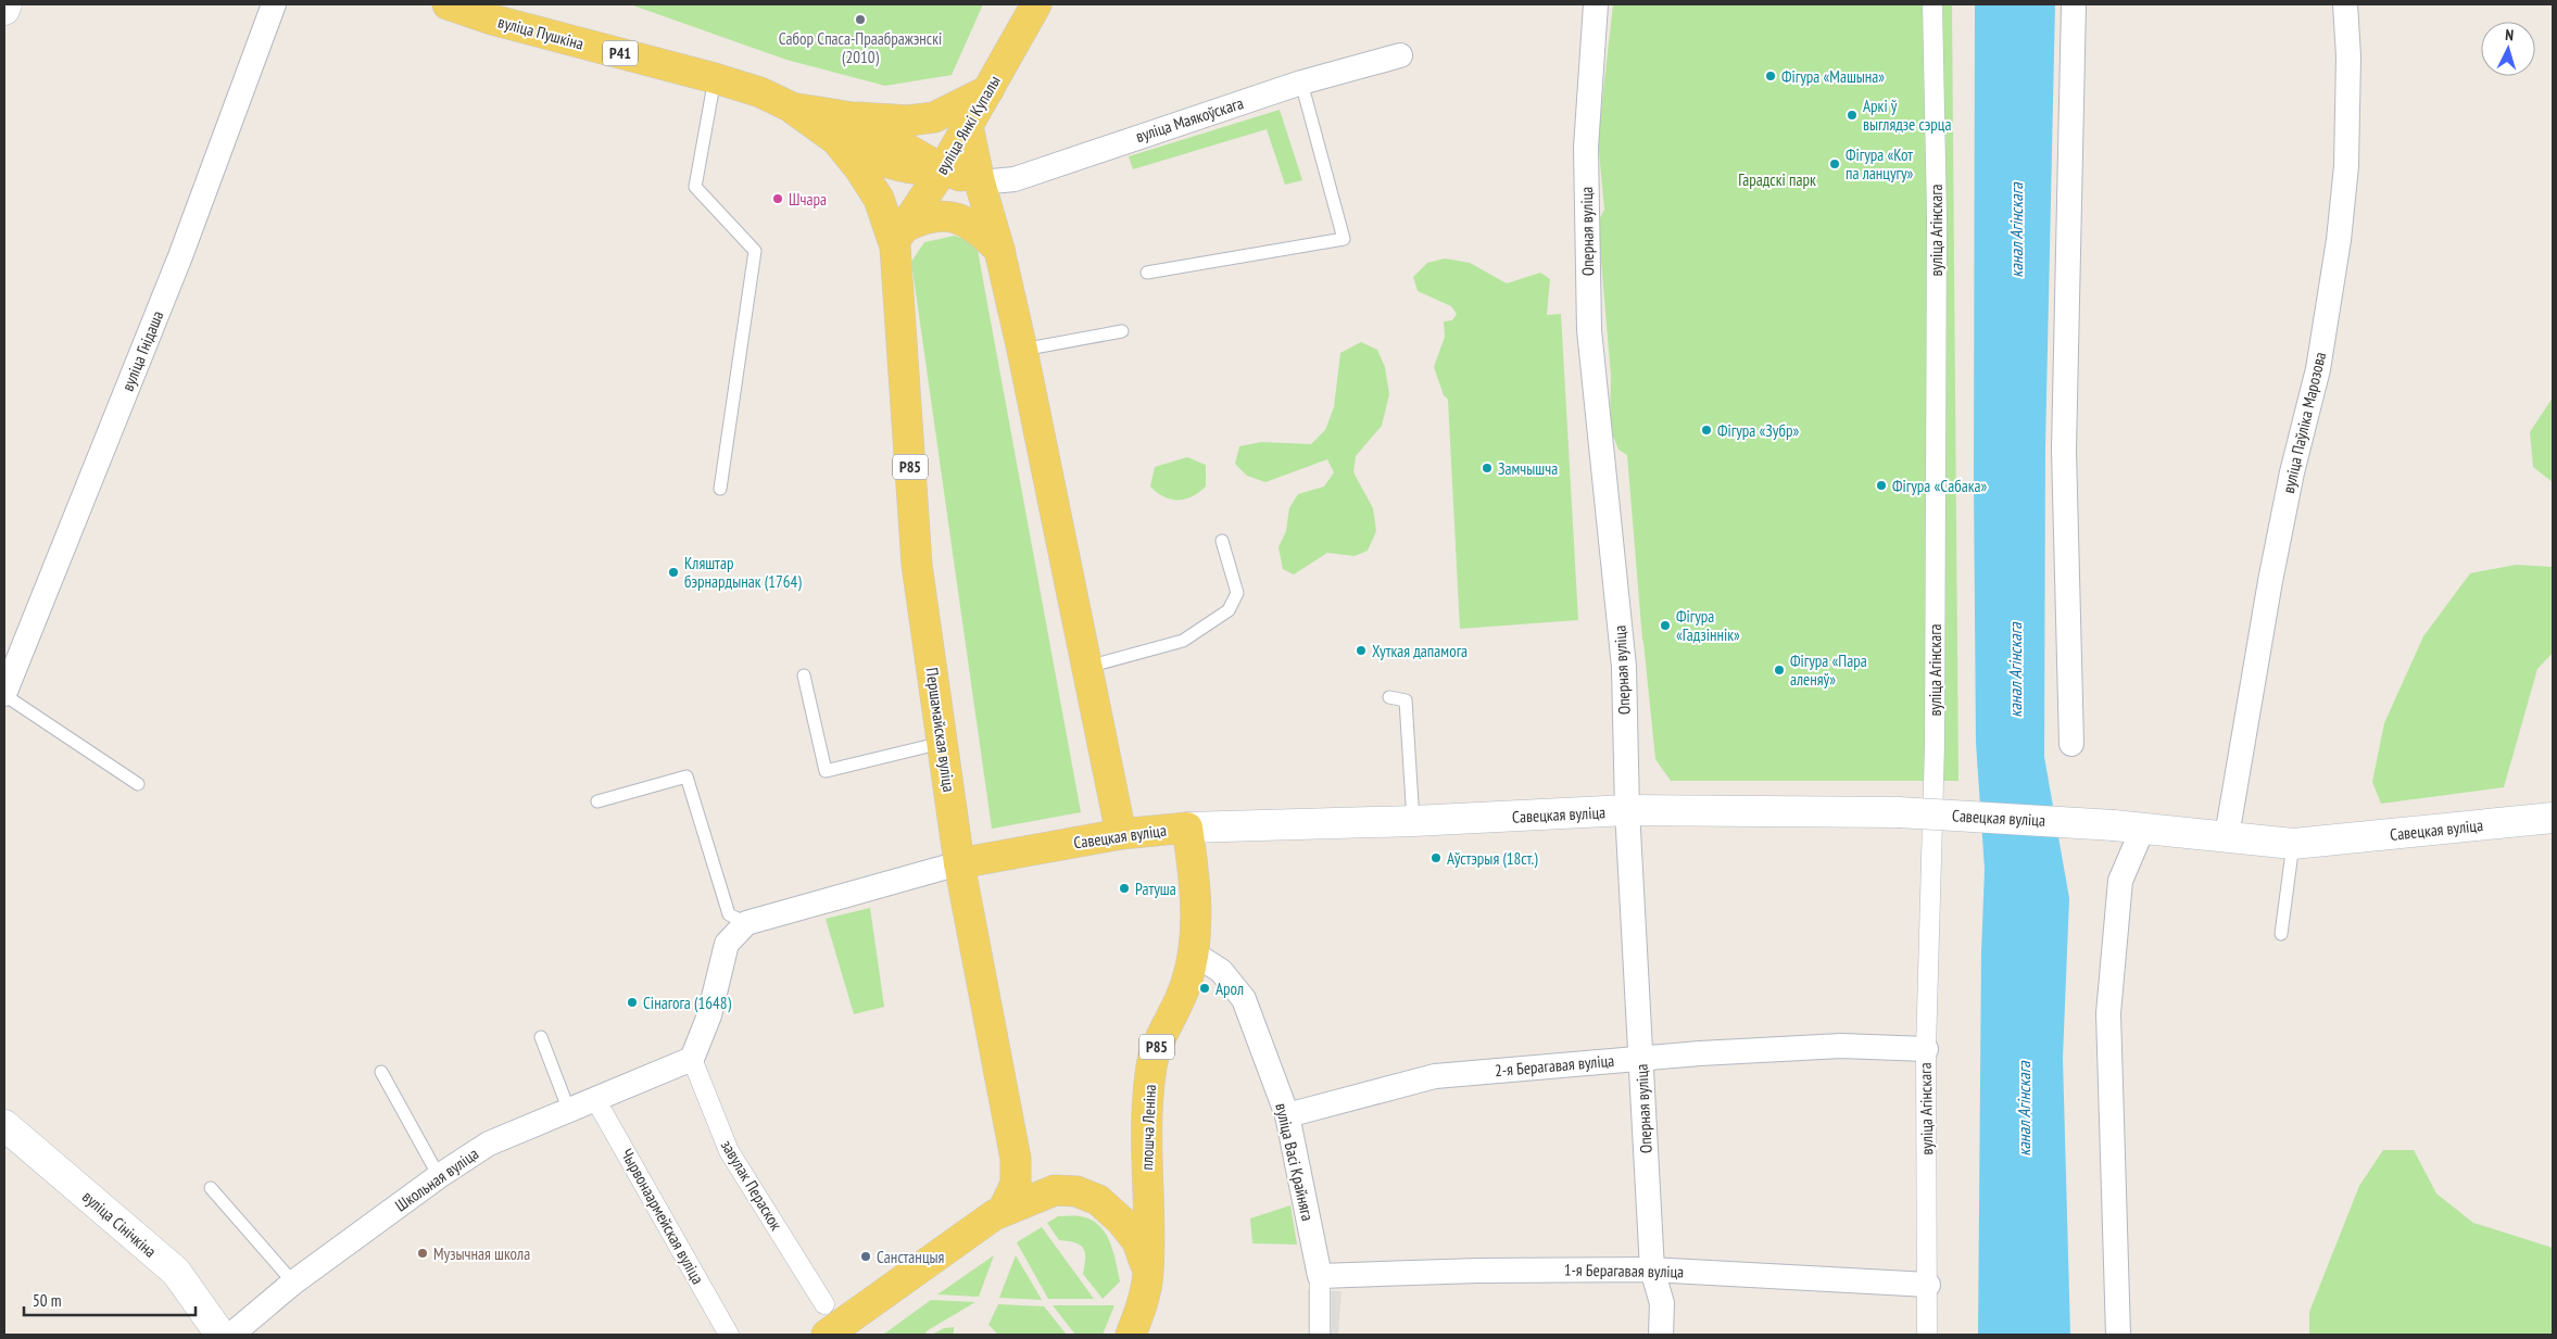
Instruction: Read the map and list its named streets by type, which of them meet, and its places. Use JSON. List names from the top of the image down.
{
  "streets": {
    "main road": [
      "вуліца Пушкіна",
      "Р41",
      "вуліца Янкі Купалы",
      "Р85",
      "Першамайская вуліца",
      "Савецкая вуліца",
      "плошча Леніна",
      "вуліца Сінічкіна"
    ],
    "street": [
      "вуліца Маякоўскага",
      "вуліца Агінскага",
      "Оперная вуліца",
      "вуліца Гнідаша",
      "вуліца Паўліка Марозова",
      "2-я Берагавая вуліца",
      "вуліца Васі Крайняга",
      "Школьная вуліца",
      "завулак Пераскок",
      "Чырвонаармейская вуліца",
      "1-я Берагавая вуліца"
    ]
  },
  "crossings": [
    ["вуліца Пушкіна", "Р41"],
    ["вуліца Пушкіна", "вуліца Янкі Купалы"],
    ["вуліца Пушкіна", "Першамайская вуліца"],
    ["Р41", "вуліца Янкі Купалы"],
    ["вуліца Янкі Купалы", "Першамайская вуліца"],
    ["вуліца Агінскага", "2-я Берагавая вуліца"],
    ["вуліца Агінскага", "1-я Берагавая вуліца"],
    ["Оперная вуліца", "Савецкая вуліца"],
    ["Оперная вуліца", "2-я Берагавая вуліца"],
    ["Оперная вуліца", "1-я Берагавая вуліца"],
    ["вуліца Паўліка Марозова", "Савецкая вуліца"],
    ["Першамайская вуліца", "Савецкая вуліца"],
    ["Першамайская вуліца", "плошча Леніна"],
    ["Савецкая вуліца", "плошча Леніна"],
    ["2-я Берагавая вуліца", "вуліца Васі Крайняга"],
    ["плошча Леніна", "вуліца Васі Крайняга"],
    ["вуліца Васі Крайняга", "1-я Берагавая вуліца"],
    ["Школьная вуліца", "завулак Пераскок"],
    ["Школьная вуліца", "Чырвонаармейская вуліца"]
  ],
  "water": ["канал Агінскага"],
  "parks": ["Гарадскі парк"],
  "places": [
    "Сабор Спаса-Праабражэнскі (2010)",
    "Фігура «Машына»",
    "Аркі ў выглядзе сэрца",
    "Фігура «Кот па ланцугу»",
    "Шчара",
    "Фігура «Зубр»",
    "Замчышча",
    "Фігура «Сабака»",
    "Кляштар бэрнардынак (1764)",
    "Фігура «Гадзіннік»",
    "Хуткая дапамога",
    "Фігура «Пара аленяў»",
    "Аўстэрыя (18ст.)",
    "Ратуша",
    "Арол",
    "Сінагога (1648)",
    "Музычная школа",
    "Санстанцыя"
  ],
  "scale_bar": "50 m",
  "north": "top"
}
